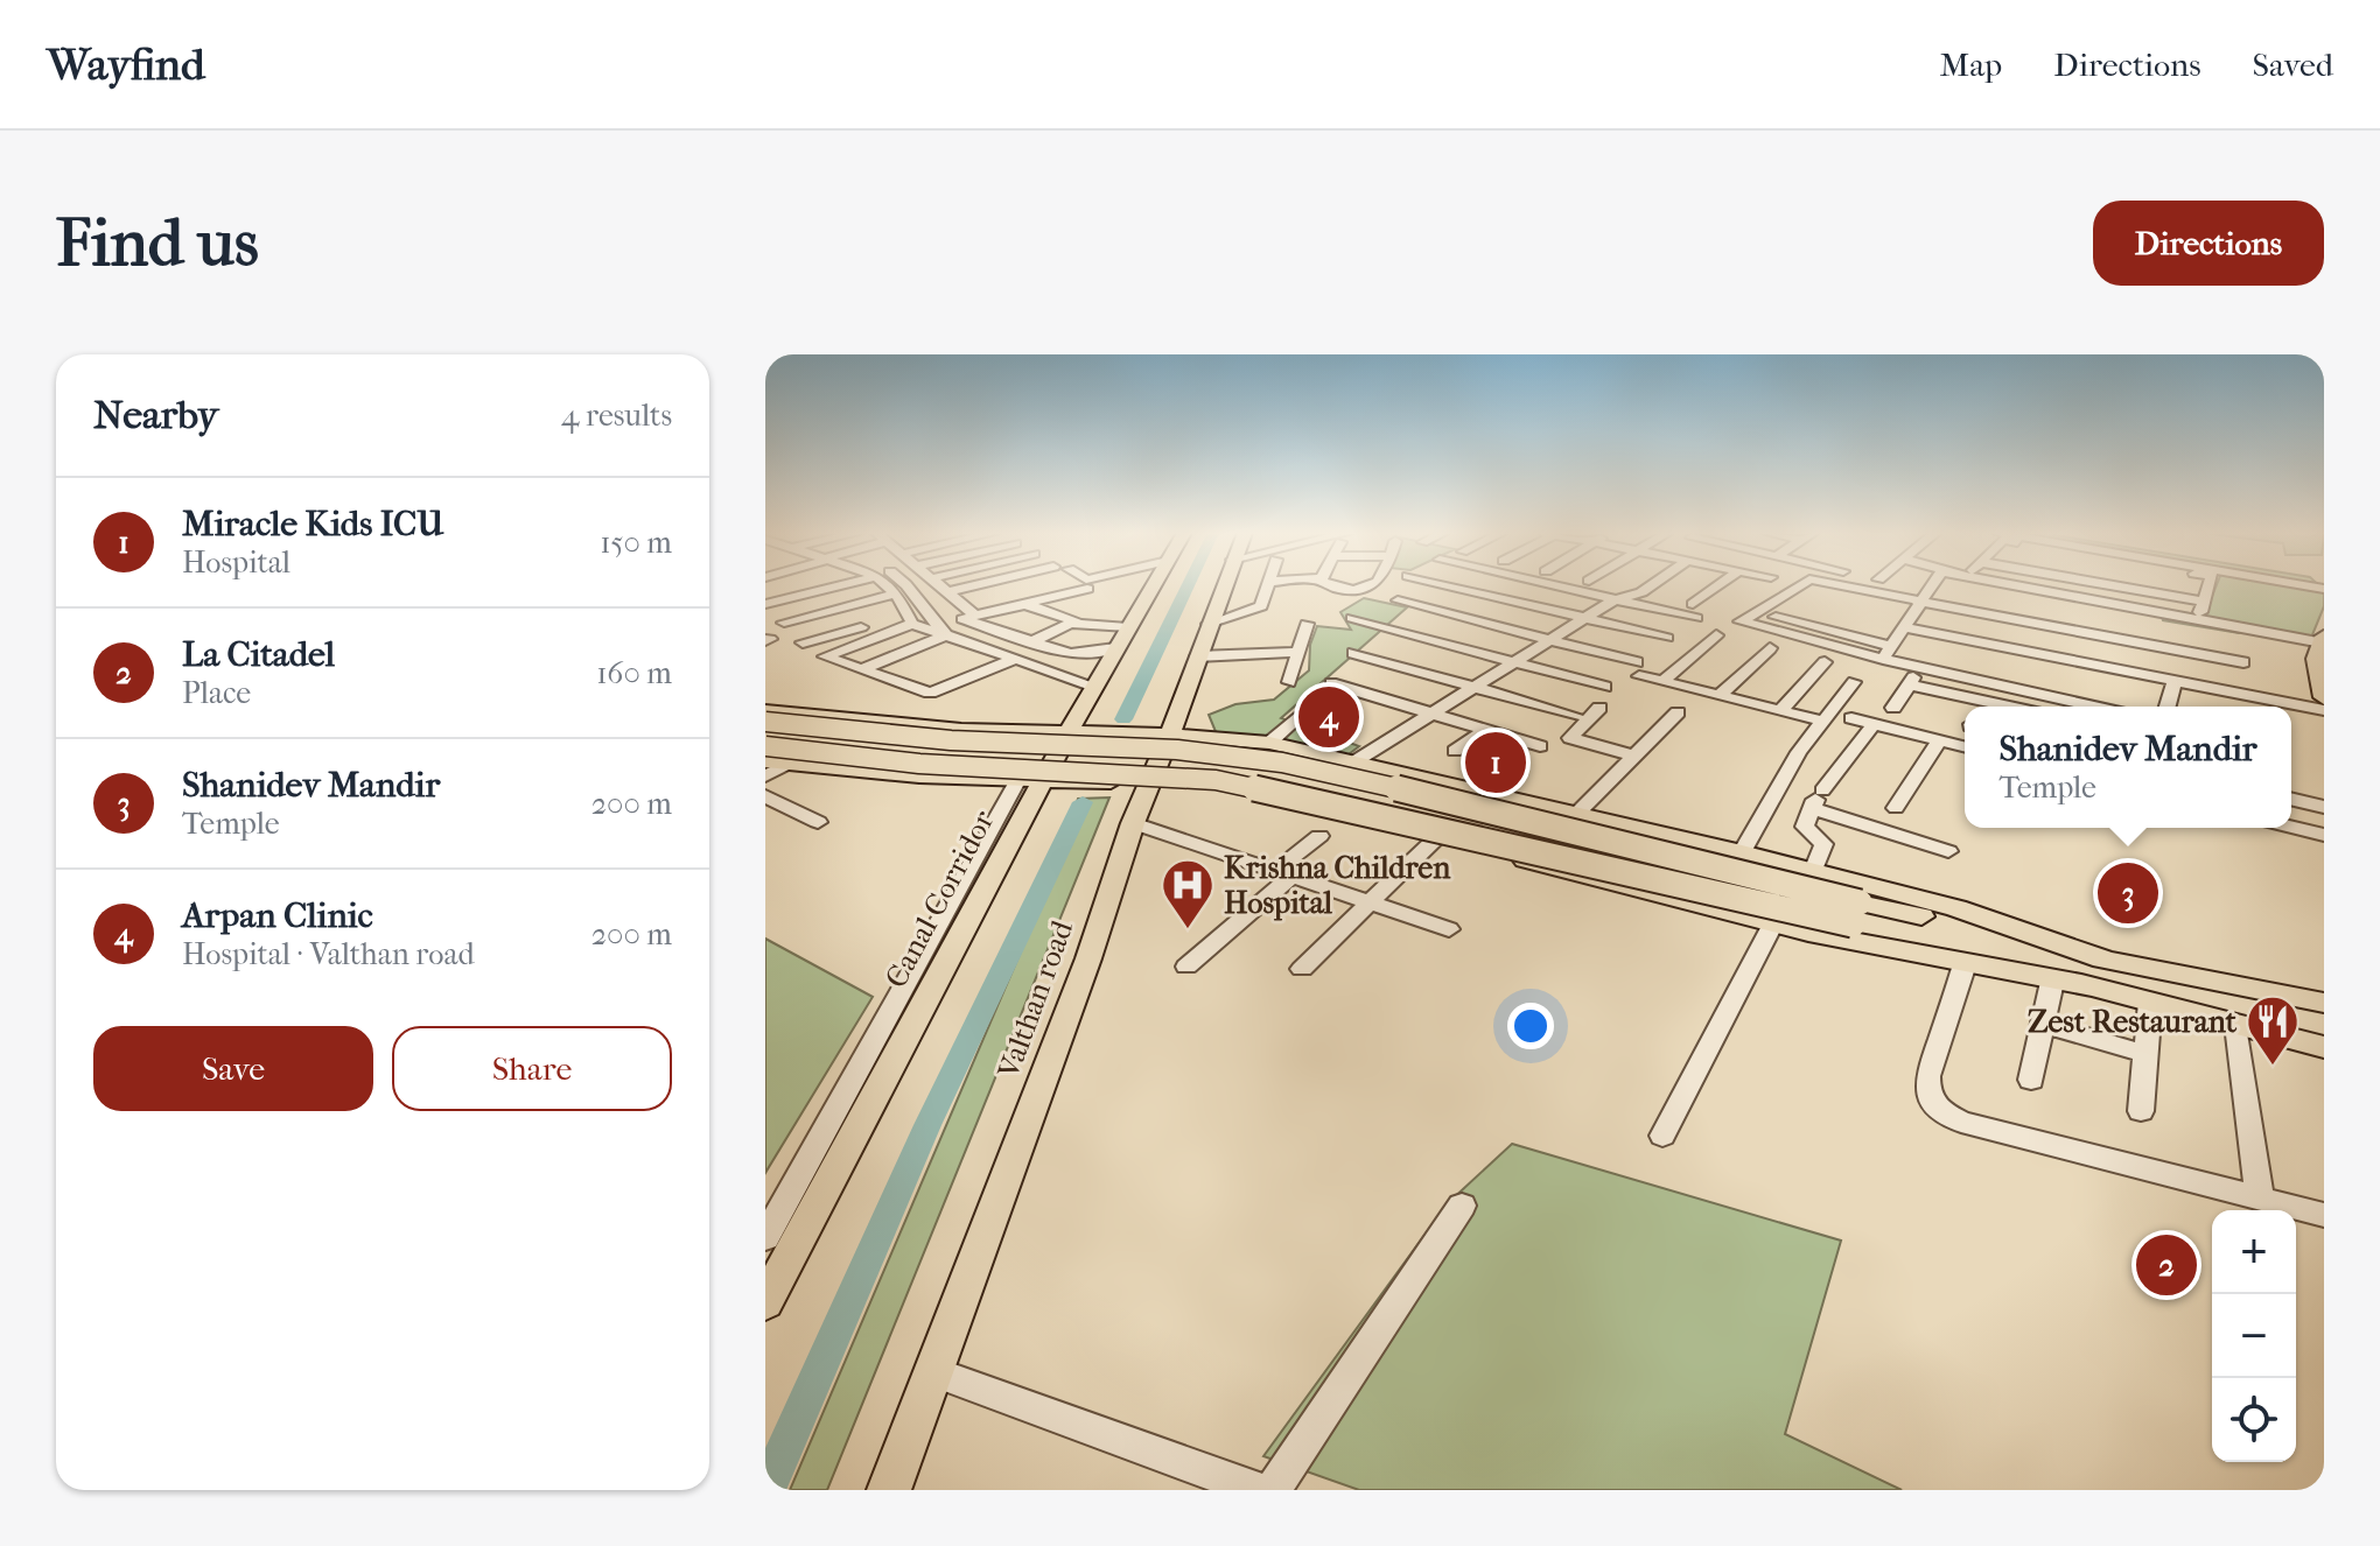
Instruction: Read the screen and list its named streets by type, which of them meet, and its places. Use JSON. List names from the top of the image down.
{
  "streets": {
    "main road": ["Canal Corridor", "Valthan road"]
  },
  "places": {
    "hospital": ["Krishna Children Hospital"],
    "restaurant": ["Zest Restaurant"]
  },
  "page": {
    "header": "Wayfind",
    "nav": ["Map", "Directions", "Saved"],
    "buttons": [
      "Directions",
      ["Save", "Share"]
    ],
    "title": "Find us",
    "heading": ["Nearby", "4 results"],
    "list": [
      {
        "mark": "1",
        "name": "Miracle Kids ICU",
        "note": "Hospital",
        "value": "150 m"
      },
      {
        "mark": "2",
        "name": "La Citadel",
        "note": "Place",
        "value": "160 m"
      },
      {
        "mark": "3",
        "name": "Shanidev Mandir",
        "note": "Temple",
        "value": "200 m"
      },
      {
        "mark": "4",
        "name": "Arpan Clinic",
        "note": "Hospital · Valthan road",
        "value": "200 m"
      }
    ],
    "pins": [
      "4",
      "1",
      "3",
      "2"
    ],
    "popup": ["Shanidev Mandir", "Temple"],
    "map_buttons": ["+", "−"]
  }
}
